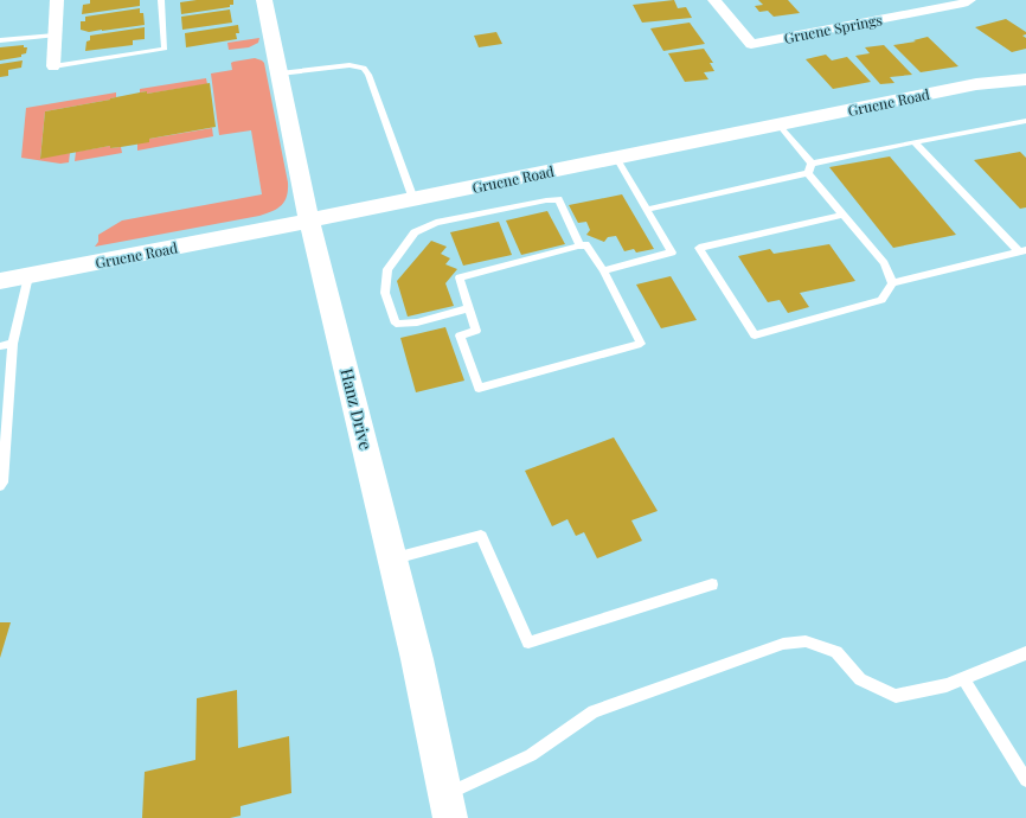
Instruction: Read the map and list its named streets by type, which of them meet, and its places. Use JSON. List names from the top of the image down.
{
  "streets": {
    "street": ["Gruene Springs", "Gruene Road", "Hanz Drive"]
  },
  "crossings": [
    ["Gruene Road", "Hanz Drive"]
  ]
}
